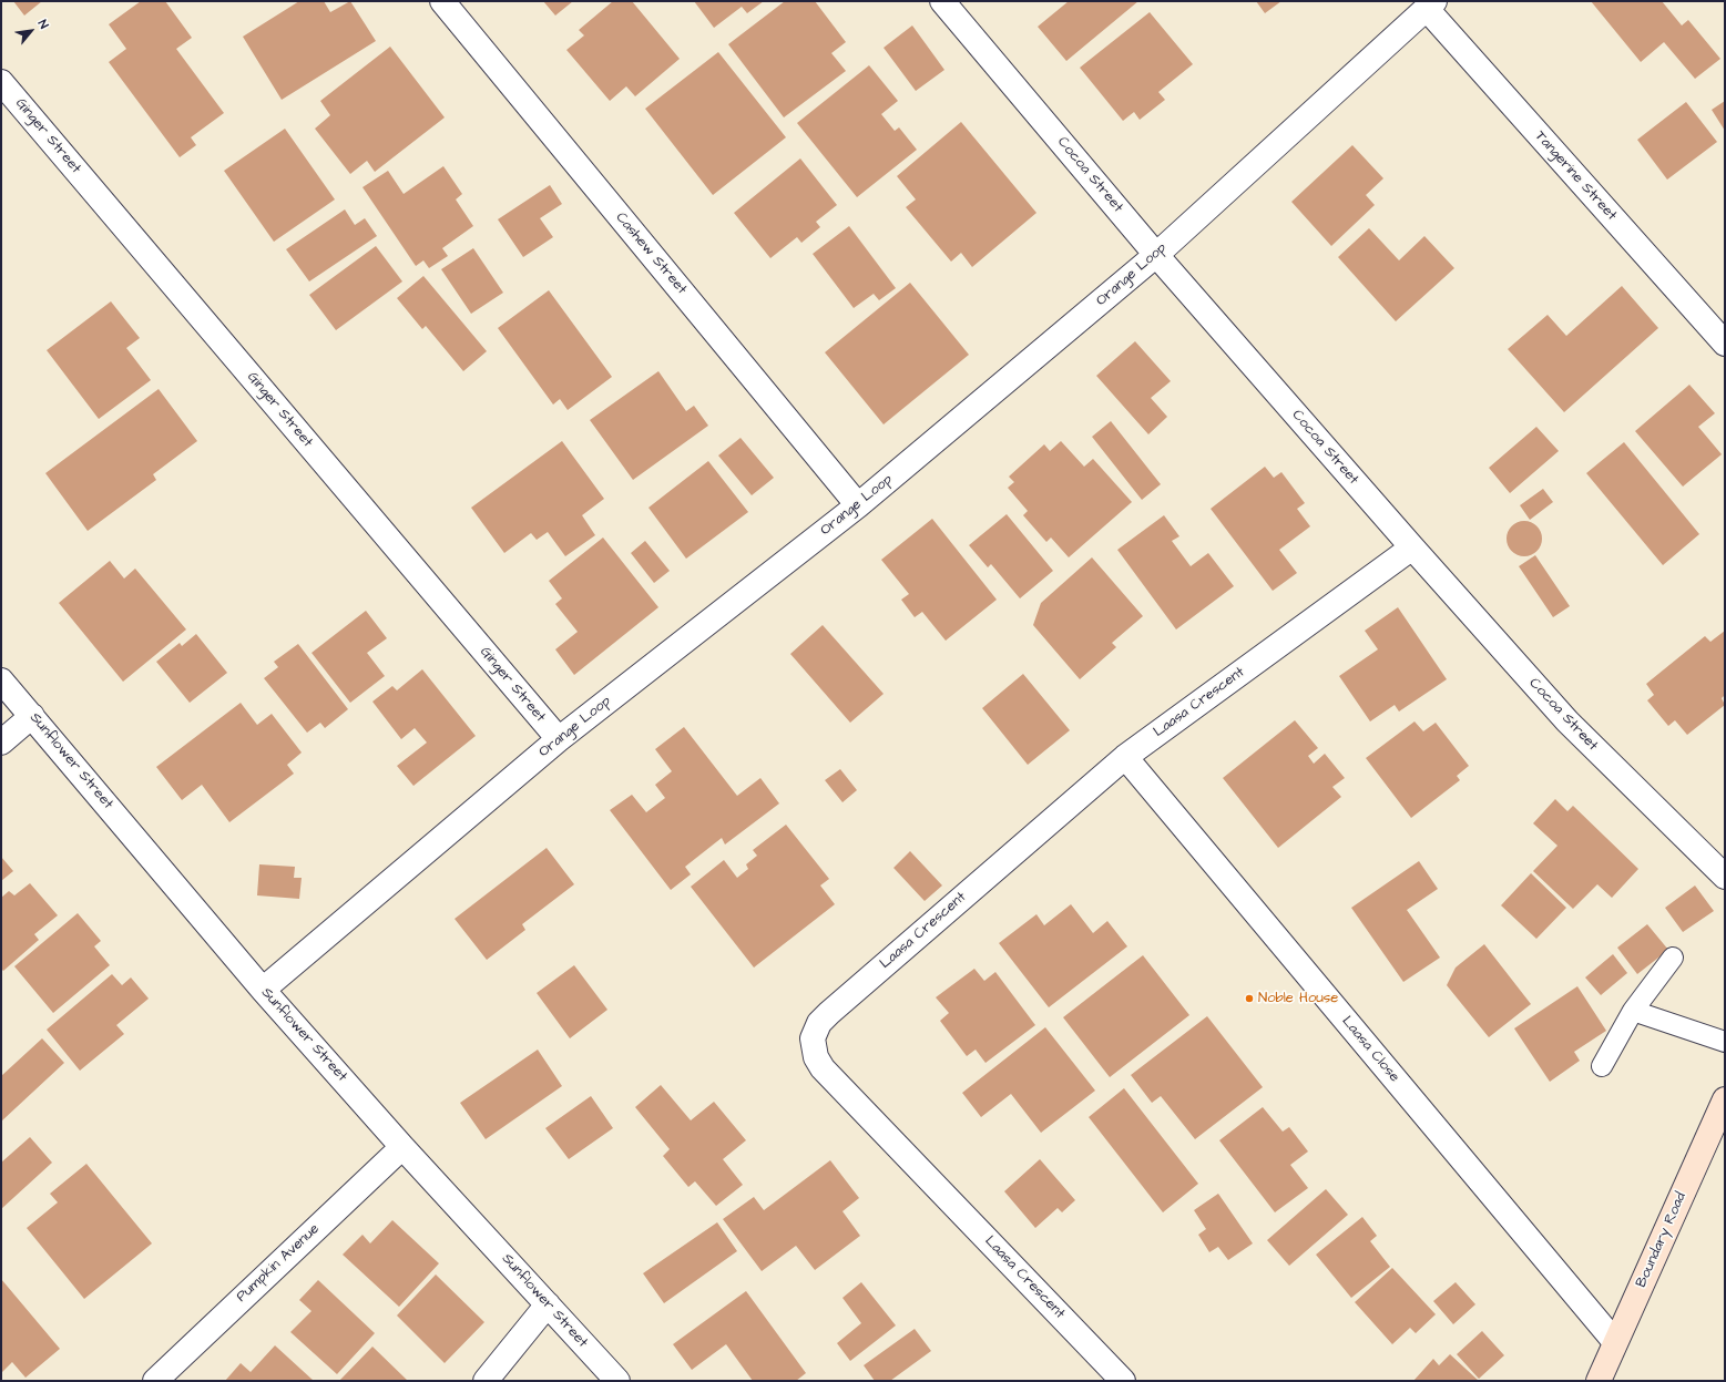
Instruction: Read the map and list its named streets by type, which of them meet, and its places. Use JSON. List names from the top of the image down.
{
  "streets": {
    "main road": ["Boundary Road"],
    "street": [
      "Ginger Street",
      "Cocoa Street",
      "Tangerine Street",
      "Cashew Street",
      "Orange Loop",
      "Laasa Crescent",
      "Sunflower Street",
      "Laasa Close",
      "Pumpkin Avenue"
    ]
  },
  "crossings": [
    ["Ginger Street", "Orange Loop"],
    ["Cocoa Street", "Orange Loop"],
    ["Cocoa Street", "Laasa Crescent"],
    ["Tangerine Street", "Orange Loop"],
    ["Cashew Street", "Orange Loop"],
    ["Orange Loop", "Sunflower Street"],
    ["Laasa Crescent", "Laasa Close"],
    ["Sunflower Street", "Pumpkin Avenue"],
    ["Laasa Close", "Boundary Road"]
  ],
  "places": ["Noble House"],
  "north": "top right"
}
